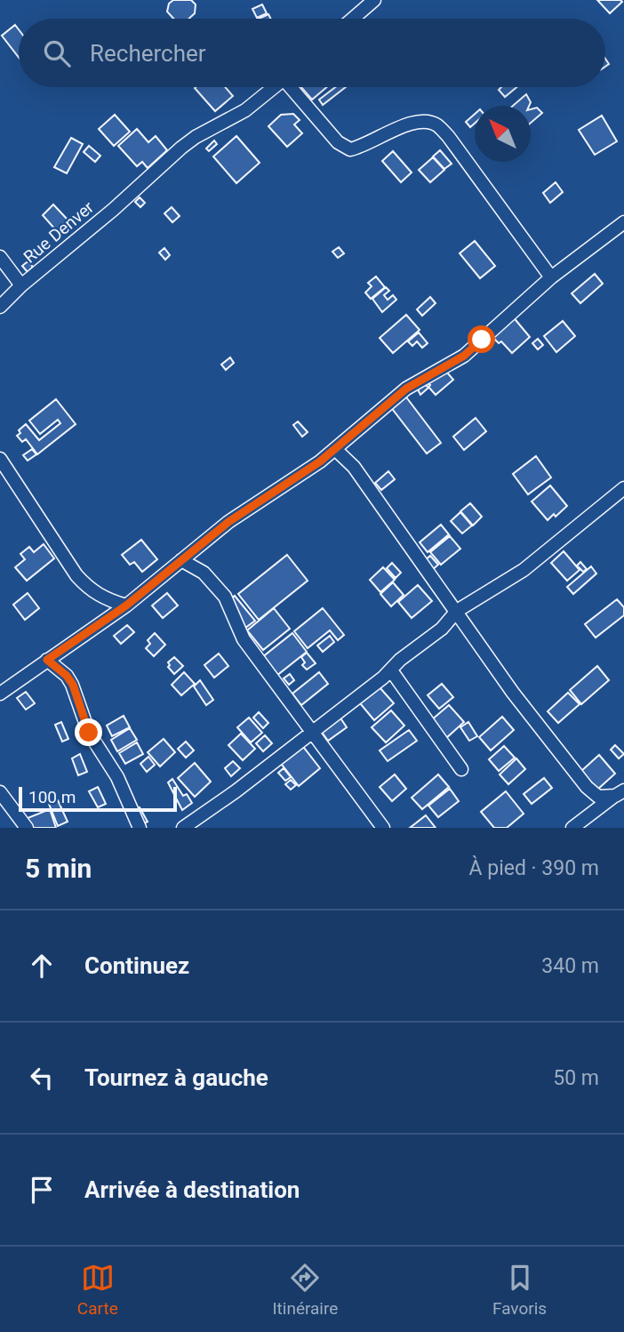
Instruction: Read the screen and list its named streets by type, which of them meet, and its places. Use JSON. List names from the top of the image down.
{
  "streets": {
    "street": ["Rue Denver"]
  },
  "scale_bar": "100 m",
  "north": "top left",
  "page": {
    "search": "Rechercher",
    "scale": "100 m",
    "heading": ["5 min", "À pied · 390 m"],
    "list": [
      ["Continuez", "340 m"],
      ["Tournez à gauche", "50 m"],
      "Arrivée à destination"
    ],
    "nav": ["Carte", "Itinéraire", "Favoris"]
  }
}
